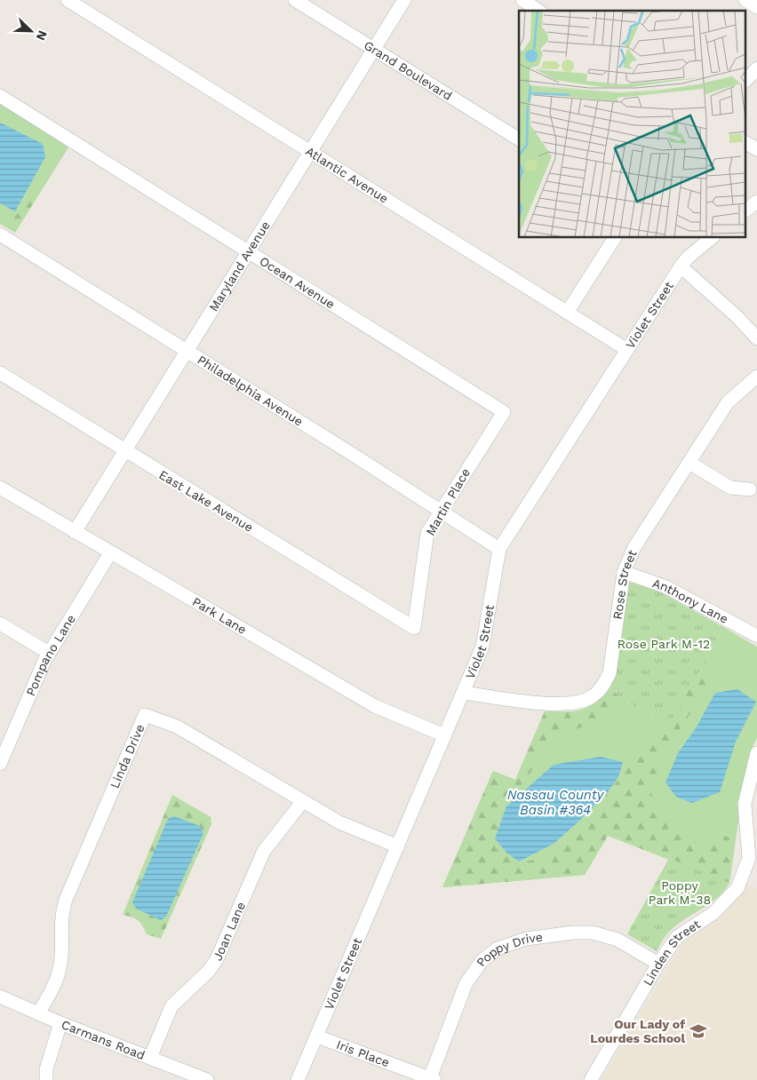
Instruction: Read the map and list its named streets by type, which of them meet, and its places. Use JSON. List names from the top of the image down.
{
  "streets": {
    "street": [
      "Grand Boulevard",
      "Atlantic Avenue",
      "Maryland Avenue",
      "Ocean Avenue",
      "Violet Street",
      "Philadelphia Avenue",
      "East Lake Avenue",
      "Martin Place",
      "Rose Street",
      "Anthony Lane",
      "Park Lane",
      "Pompano Lane",
      "Linda Drive",
      "Joan Lane",
      "Poppy Drive",
      "Linden Street",
      "Carmans Road",
      "Iris Place"
    ]
  },
  "crossings": [
    ["Grand Boulevard", "Maryland Avenue"],
    ["Atlantic Avenue", "Maryland Avenue"],
    ["Atlantic Avenue", "Violet Street"],
    ["Maryland Avenue", "Ocean Avenue"],
    ["Maryland Avenue", "Philadelphia Avenue"],
    ["Maryland Avenue", "East Lake Avenue"],
    ["Maryland Avenue", "Park Lane"],
    ["Ocean Avenue", "Martin Place"],
    ["Violet Street", "Philadelphia Avenue"],
    ["Violet Street", "Rose Street"],
    ["Violet Street", "Park Lane"],
    ["Violet Street", "Linda Drive"],
    ["Violet Street", "Iris Place"],
    ["Philadelphia Avenue", "Martin Place"],
    ["East Lake Avenue", "Martin Place"],
    ["Rose Street", "Anthony Lane"],
    ["Park Lane", "Pompano Lane"],
    ["Linda Drive", "Joan Lane"],
    ["Linda Drive", "Carmans Road"],
    ["Joan Lane", "Carmans Road"],
    ["Poppy Drive", "Linden Street"],
    ["Poppy Drive", "Iris Place"]
  ],
  "water": ["Nassau County Basin #364"],
  "parks": ["Rose Park M-12", "Poppy Park M-38"],
  "places": {
    "school or university": ["Our Lady of Lourdes School"]
  },
  "north": "bottom right"
}
